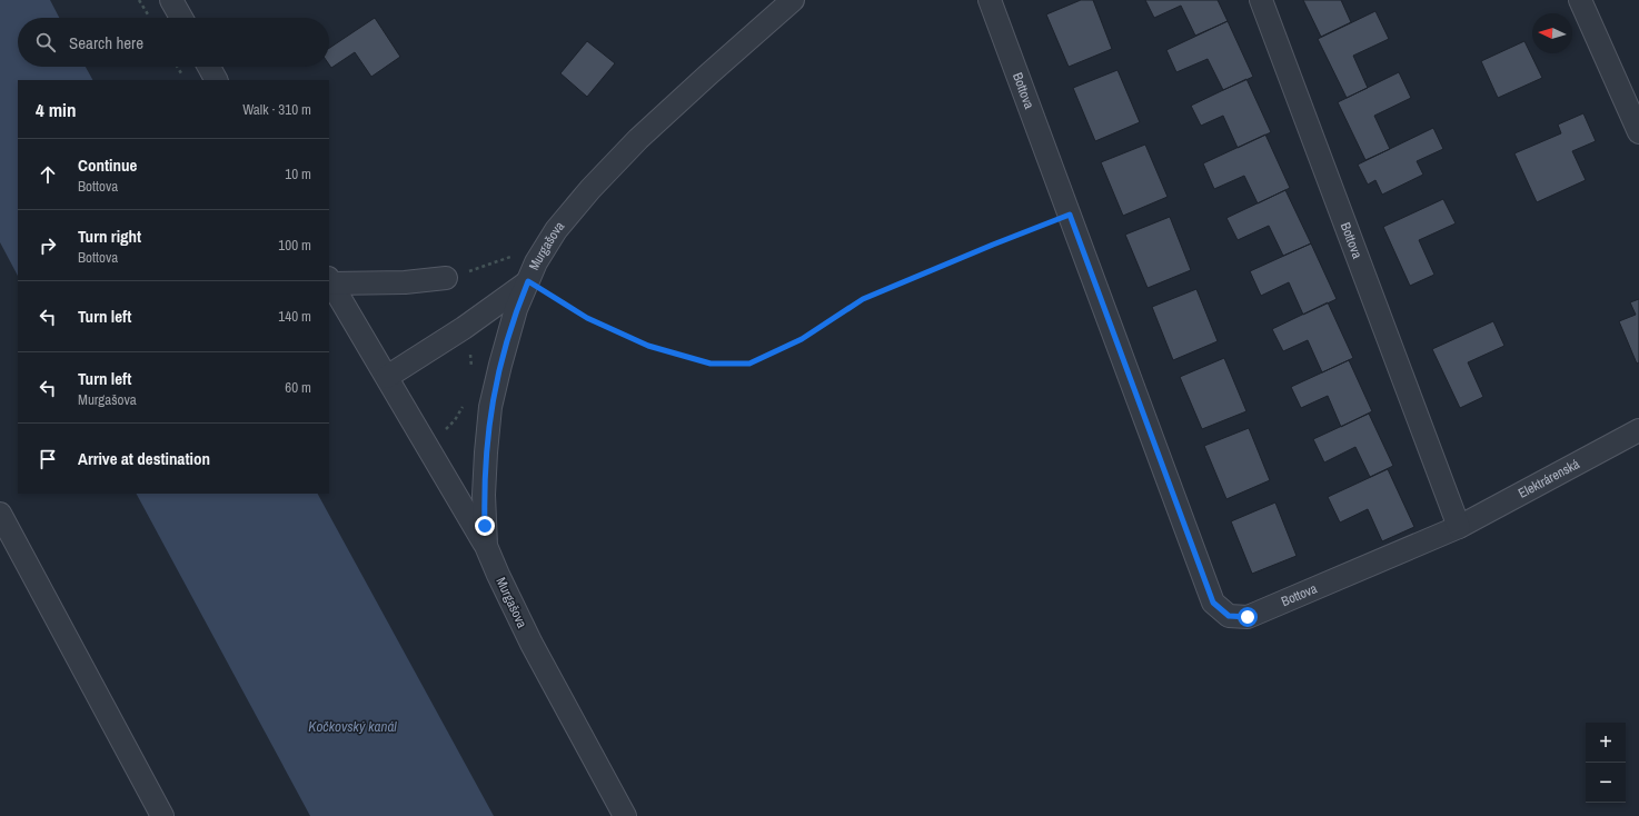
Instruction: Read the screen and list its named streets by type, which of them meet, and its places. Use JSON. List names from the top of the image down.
{
  "streets": {
    "street": ["Bottova", "Murgašova", "Elektrárenská"]
  },
  "crossings": [
    ["Bottova", "Elektrárenská"]
  ],
  "water": ["Kočkovský kanál"],
  "north": "left",
  "page": {
    "search": "Search here",
    "heading": ["4 min", "Walk · 310 m"],
    "list": [
      ["Continue", "Bottova", "10 m"],
      ["Turn right", "Bottova", "100 m"],
      ["Turn left", "140 m"],
      ["Turn left", "Murgašova", "60 m"],
      "Arrive at destination"
    ],
    "map_buttons": ["+", "−"]
  }
}
